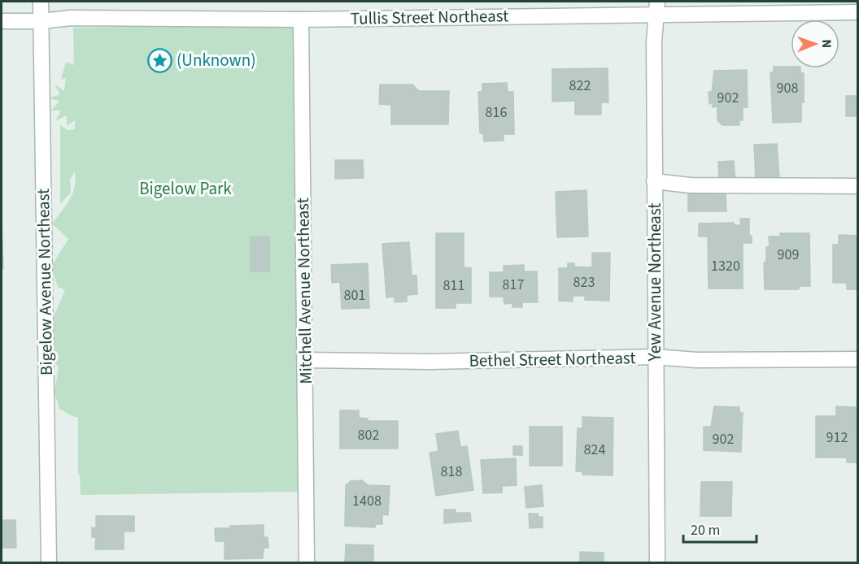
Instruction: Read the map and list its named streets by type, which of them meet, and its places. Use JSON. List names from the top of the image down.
{
  "streets": {
    "street": [
      "Tullis Street Northeast",
      "Bigelow Avenue Northeast",
      "Yew Avenue Northeast",
      "Mitchell Avenue Northeast",
      "Bethel Street Northeast"
    ]
  },
  "crossings": [
    ["Tullis Street Northeast", "Bigelow Avenue Northeast"],
    ["Tullis Street Northeast", "Yew Avenue Northeast"],
    ["Tullis Street Northeast", "Mitchell Avenue Northeast"],
    ["Yew Avenue Northeast", "Bethel Street Northeast"],
    ["Mitchell Avenue Northeast", "Bethel Street Northeast"]
  ],
  "parks": ["Bigelow Park"],
  "places": {
    "place": ["(Unknown)"]
  },
  "house_numbers": [
    "822",
    "908",
    "902",
    "816",
    "909",
    "1320",
    "823",
    "817",
    "811",
    "801",
    "802",
    "912",
    "902",
    "824",
    "818",
    "1408"
  ],
  "scale_bar": "20 m",
  "north": "right"
}
